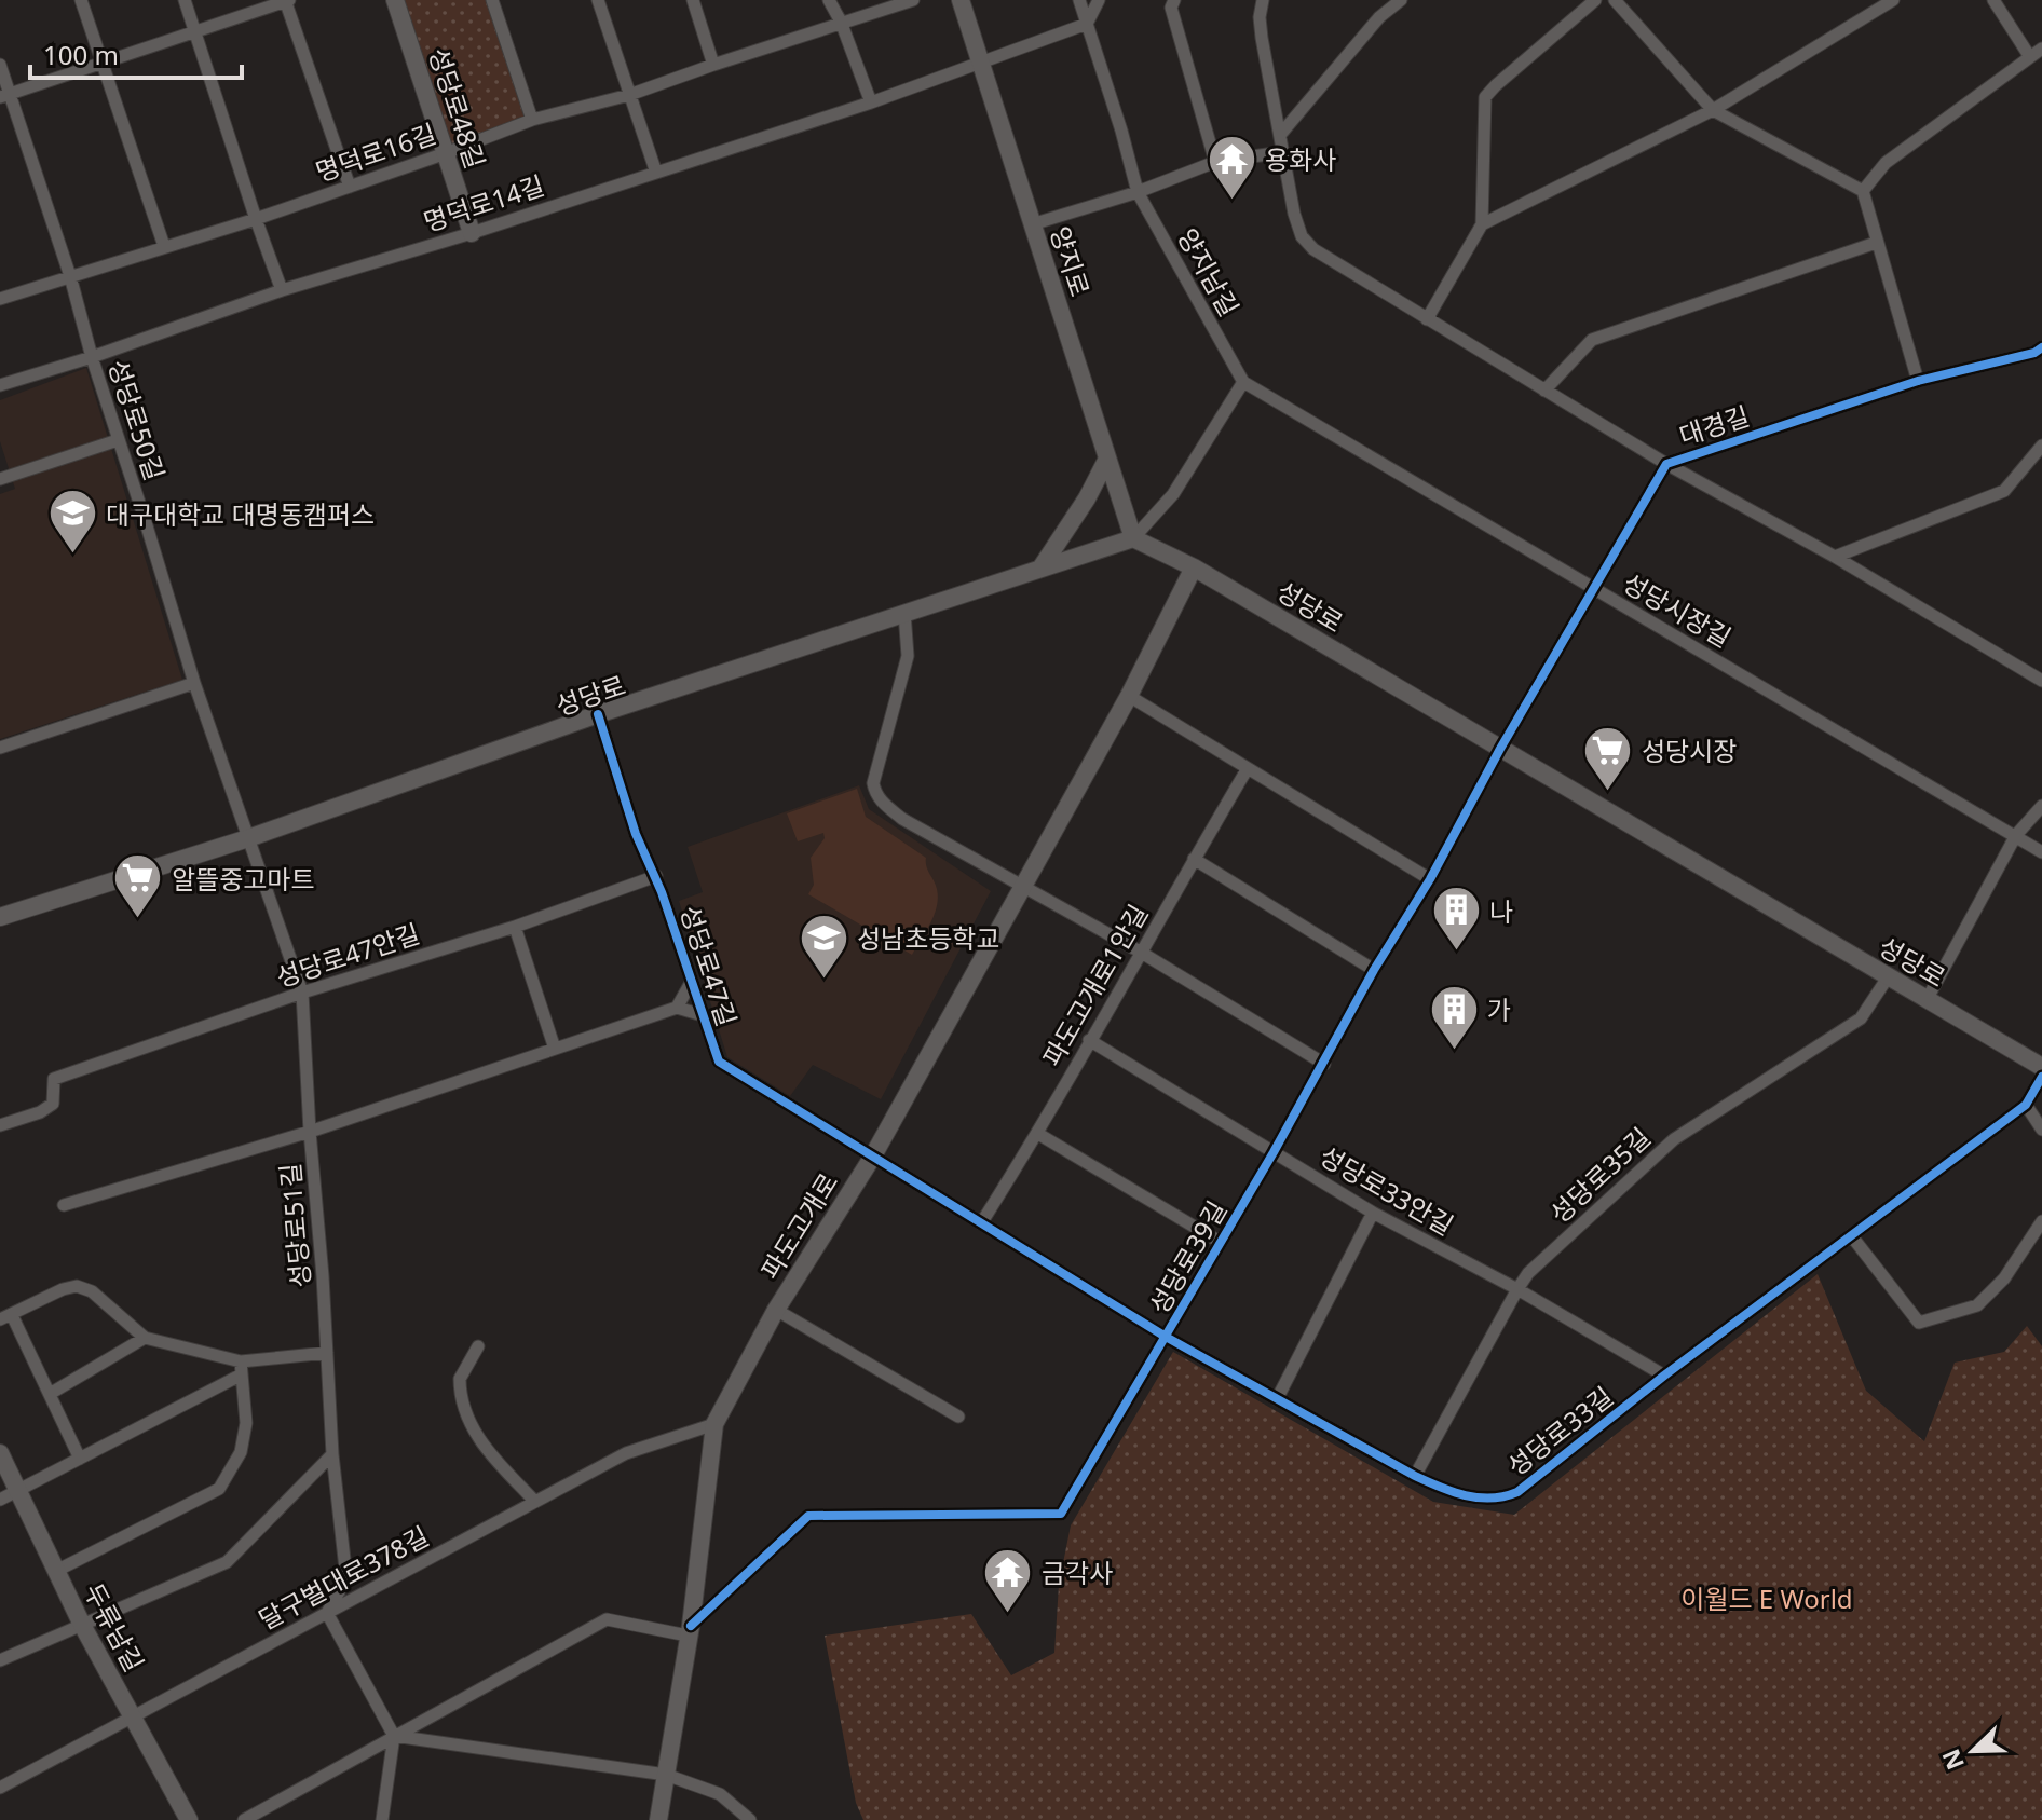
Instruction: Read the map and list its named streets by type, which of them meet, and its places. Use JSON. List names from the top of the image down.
{
  "streets": {
    "main road": [
      "성당로48길",
      "양지로",
      "성당로",
      "파도고개로",
      "두류남길"
    ],
    "street": [
      "명덕로16길",
      "명덕로14길",
      "양지남길",
      "성당로50길",
      "대경길",
      "성당시장길",
      "성당로47안길",
      "성당로47길",
      "파도고개로1안길",
      "성당로35길",
      "성당로33안길",
      "성당로51길",
      "성당로39길",
      "성당로33길",
      "달구벌대로378길"
    ]
  },
  "crossings": [
    ["성당로48길", "명덕로16길"],
    ["성당로48길", "명덕로14길"],
    ["명덕로16길", "성당로50길"],
    ["명덕로14길", "양지로"],
    ["명덕로14길", "양지남길"],
    ["명덕로14길", "성당로50길"],
    ["양지로", "성당로"],
    ["양지남길", "성당시장길"],
    ["성당로50길", "성당로"],
    ["성당로50길", "성당로51길"],
    ["대경길", "성당로"],
    ["대경길", "성당시장길"],
    ["대경길", "성당로39길"],
    ["성당로", "성당로47길"],
    ["성당로", "성당로35길"],
    ["성당로", "성당로51길"],
    ["성당로", "파도고개로"],
    ["성당로", "성당로39길"],
    ["성당로47안길", "성당로47길"],
    ["성당로47안길", "성당로51길"],
    ["성당로47길", "파도고개로"],
    ["성당로47길", "성당로33길"],
    ["파도고개로1안길", "성당로33안길"],
    ["파도고개로1안길", "성당로39길"],
    ["파도고개로1안길", "성당로33길"],
    ["성당로35길", "성당로33안길"],
    ["성당로35길", "성당로33길"],
    ["성당로33안길", "성당로39길"],
    ["성당로33안길", "성당로33길"],
    ["성당로51길", "달구벌대로378길"],
    ["파도고개로", "성당로39길"],
    ["파도고개로", "성당로33길"],
    ["파도고개로", "달구벌대로378길"],
    ["성당로39길", "성당로33길"],
    ["달구벌대로378길", "두류남길"]
  ],
  "parks": ["이월드 E World"],
  "places": {
    "temple": ["용화사", "금각사"],
    "school or university": ["대구대학교 대명동캠퍼스", "성남초등학교"],
    "supermarket": ["성당시장", "알뜰중고마트"],
    "building": ["나", "가"]
  },
  "scale_bar": "100 m",
  "north": "bottom left"
}
